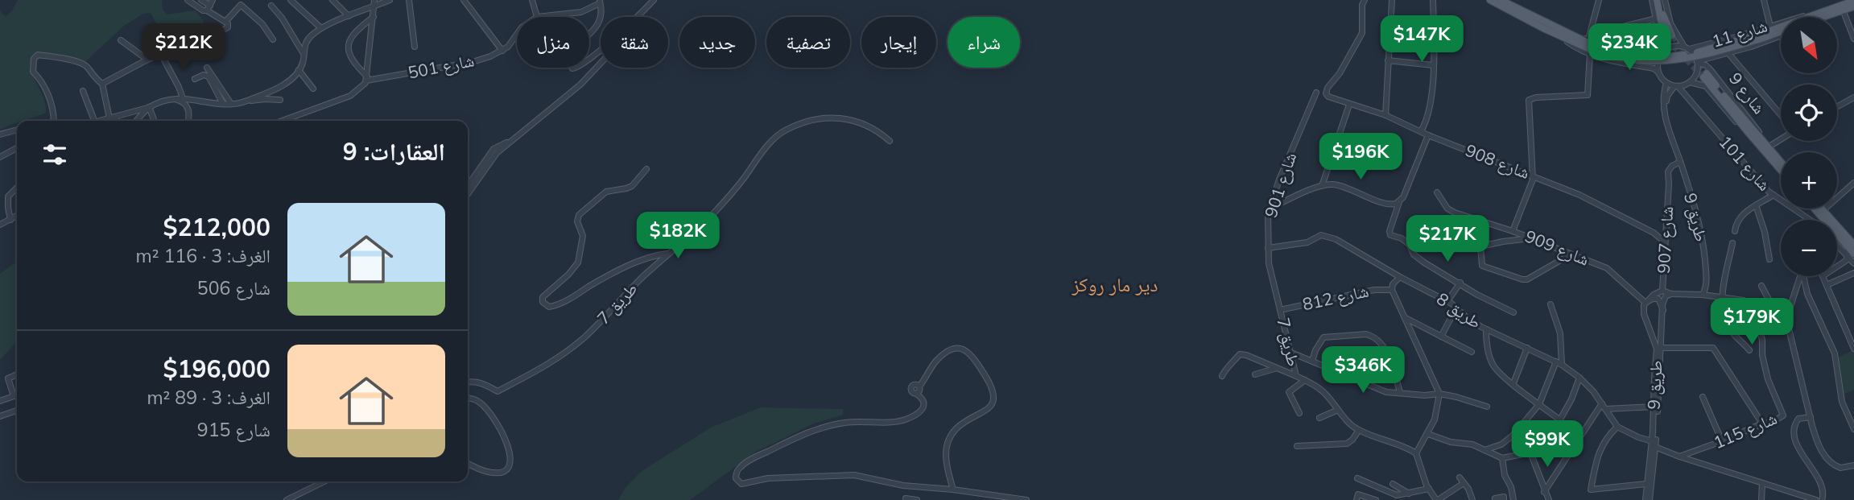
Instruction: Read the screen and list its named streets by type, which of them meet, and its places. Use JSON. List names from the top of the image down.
{
  "streets": {
    "main road": ["شارع 11", "شارع 9"],
    "street": [
      "شارع 501",
      "شارع 908",
      "شارع 101",
      "شارع 901",
      "طريق 9",
      "شارع 907",
      "شارع 909",
      "شارع 812",
      "طريق 7",
      "طريق 8",
      "7 طريق",
      "9 طريق",
      "شارع 115"
    ]
  },
  "crossings": [
    ["شارع 11", "شارع 9"],
    ["شارع 11", "شارع 101"],
    ["شارع 11", "طريق 9"],
    ["شارع 9", "شارع 101"],
    ["شارع 9", "طريق 9"],
    ["شارع 908", "شارع 907"],
    ["شارع 908", "شارع 909"],
    ["شارع 101", "طريق 9"],
    ["شارع 901", "طريق 8"],
    ["شارع 901", "7 طريق"],
    ["طريق 9", "شارع 907"],
    ["طريق 9", "شارع 115"],
    ["شارع 909", "9 طريق"],
    ["شارع 812", "7 طريق"],
    ["طريق 8", "7 طريق"]
  ],
  "districts": ["دير مار روكز"],
  "north": "bottom right",
  "page": {
    "price": [
      "$147K",
      "$212K",
      "$234K",
      "$196K",
      "$182K",
      "$217K",
      "$179K",
      "$346K",
      "$99K"
    ],
    "map_buttons": ["+", "−"],
    "chip": [
      "شراء",
      "إيجار",
      "تصفية",
      "جديد",
      "شقة",
      "منزل"
    ],
    "heading": "العقارات: 9",
    "list": [
      {
        "name": "$212,000",
        "note": "الغرف: 3 · 116 m² · شارع 506"
      },
      {
        "name": "$196,000",
        "note": "الغرف: 3 · 89 m² · شارع 915"
      }
    ]
  }
}
